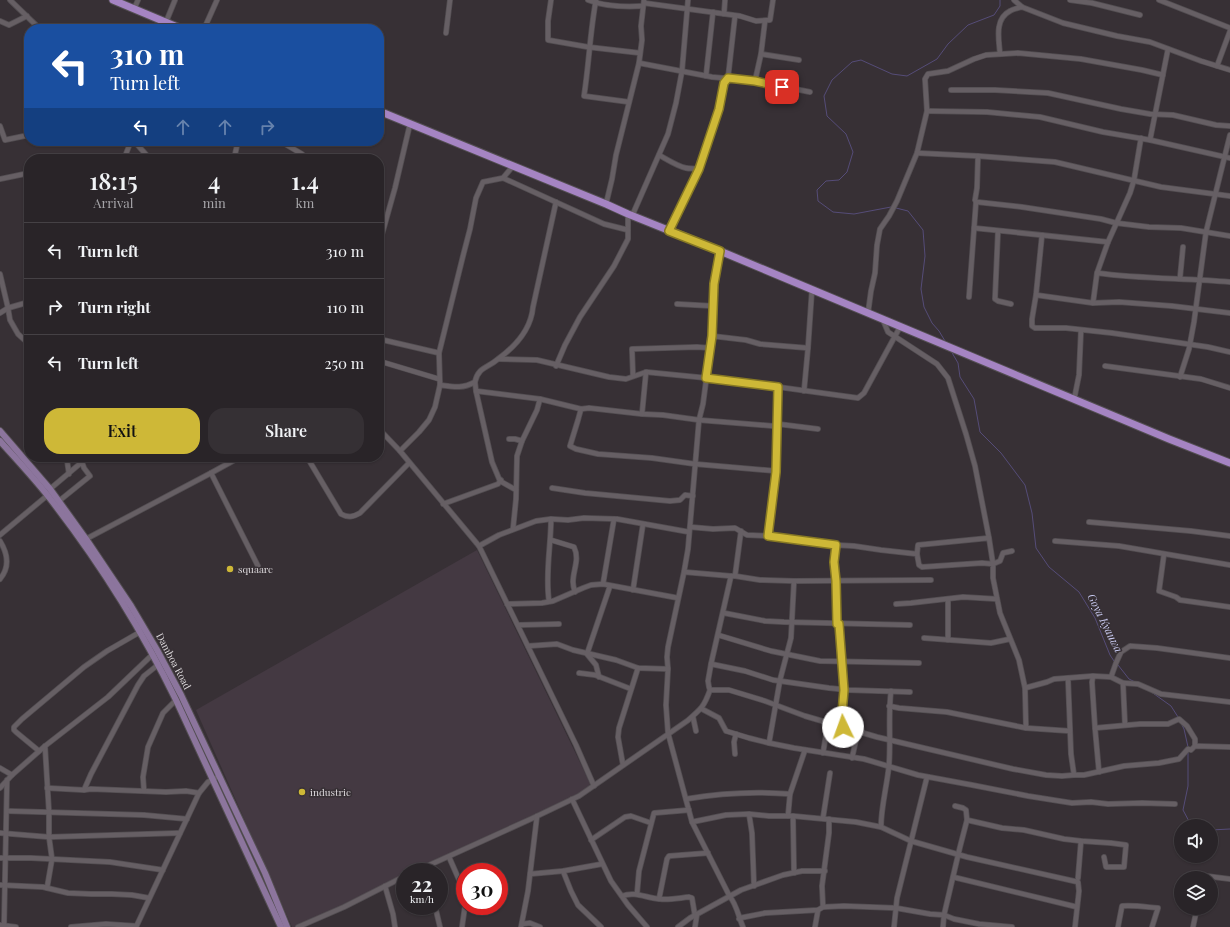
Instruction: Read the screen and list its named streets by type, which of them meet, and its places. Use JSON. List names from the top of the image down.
{
  "streets": {
    "main road": ["Damboa Road"]
  },
  "water": ["Goya Kyauwa"],
  "places": ["squaare", "industrie"],
  "page": {
    "turn": ["310 m", "Turn left"],
    "eta": [
      "18:15",
      "Arrival",
      "4",
      "min",
      "1.4",
      "km"
    ],
    "list": [
      {
        "name": "Turn left",
        "value": "310 m"
      },
      {
        "name": "Turn right",
        "value": "110 m"
      },
      {
        "name": "Turn left",
        "value": "250 m"
      }
    ],
    "buttons": ["Exit", "Share"],
    "speed": "22 km/h",
    "limit": "30"
  }
}
